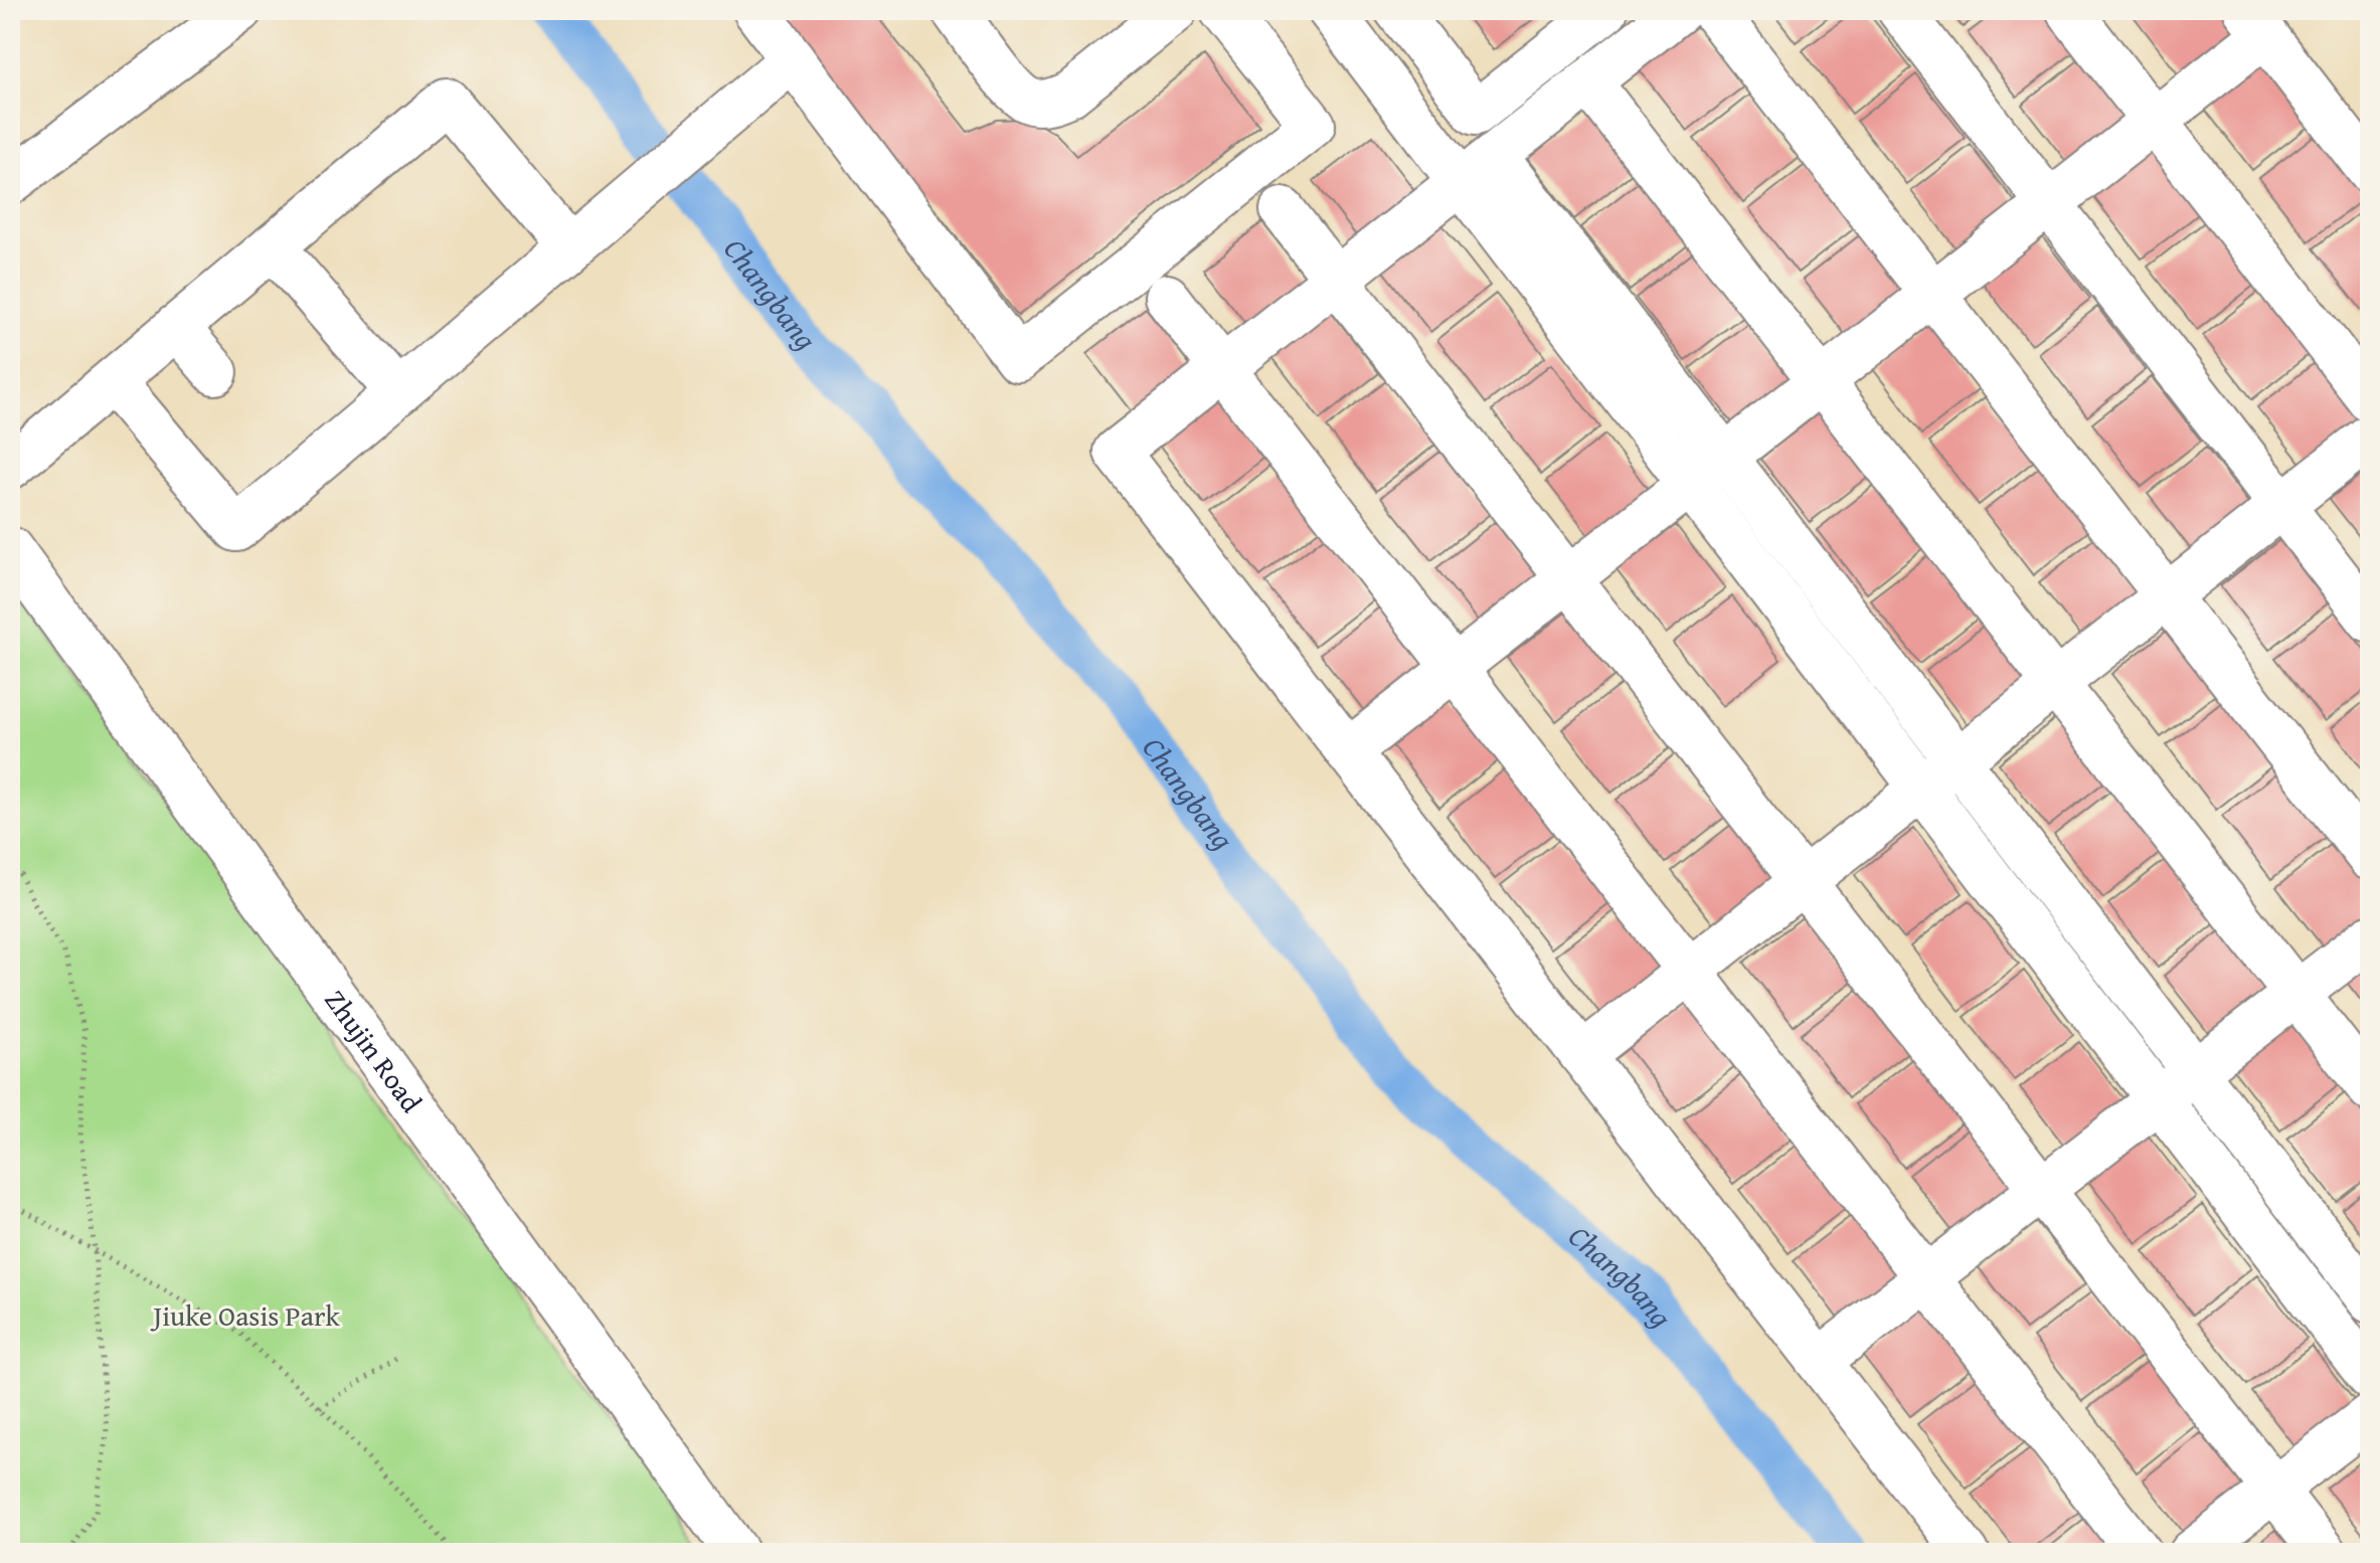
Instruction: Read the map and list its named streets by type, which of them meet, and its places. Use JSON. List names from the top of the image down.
{
  "streets": {
    "street": ["Zhujin Road"]
  },
  "water": ["Changbang"],
  "parks": ["Jiuke Oasis Park"]
}
